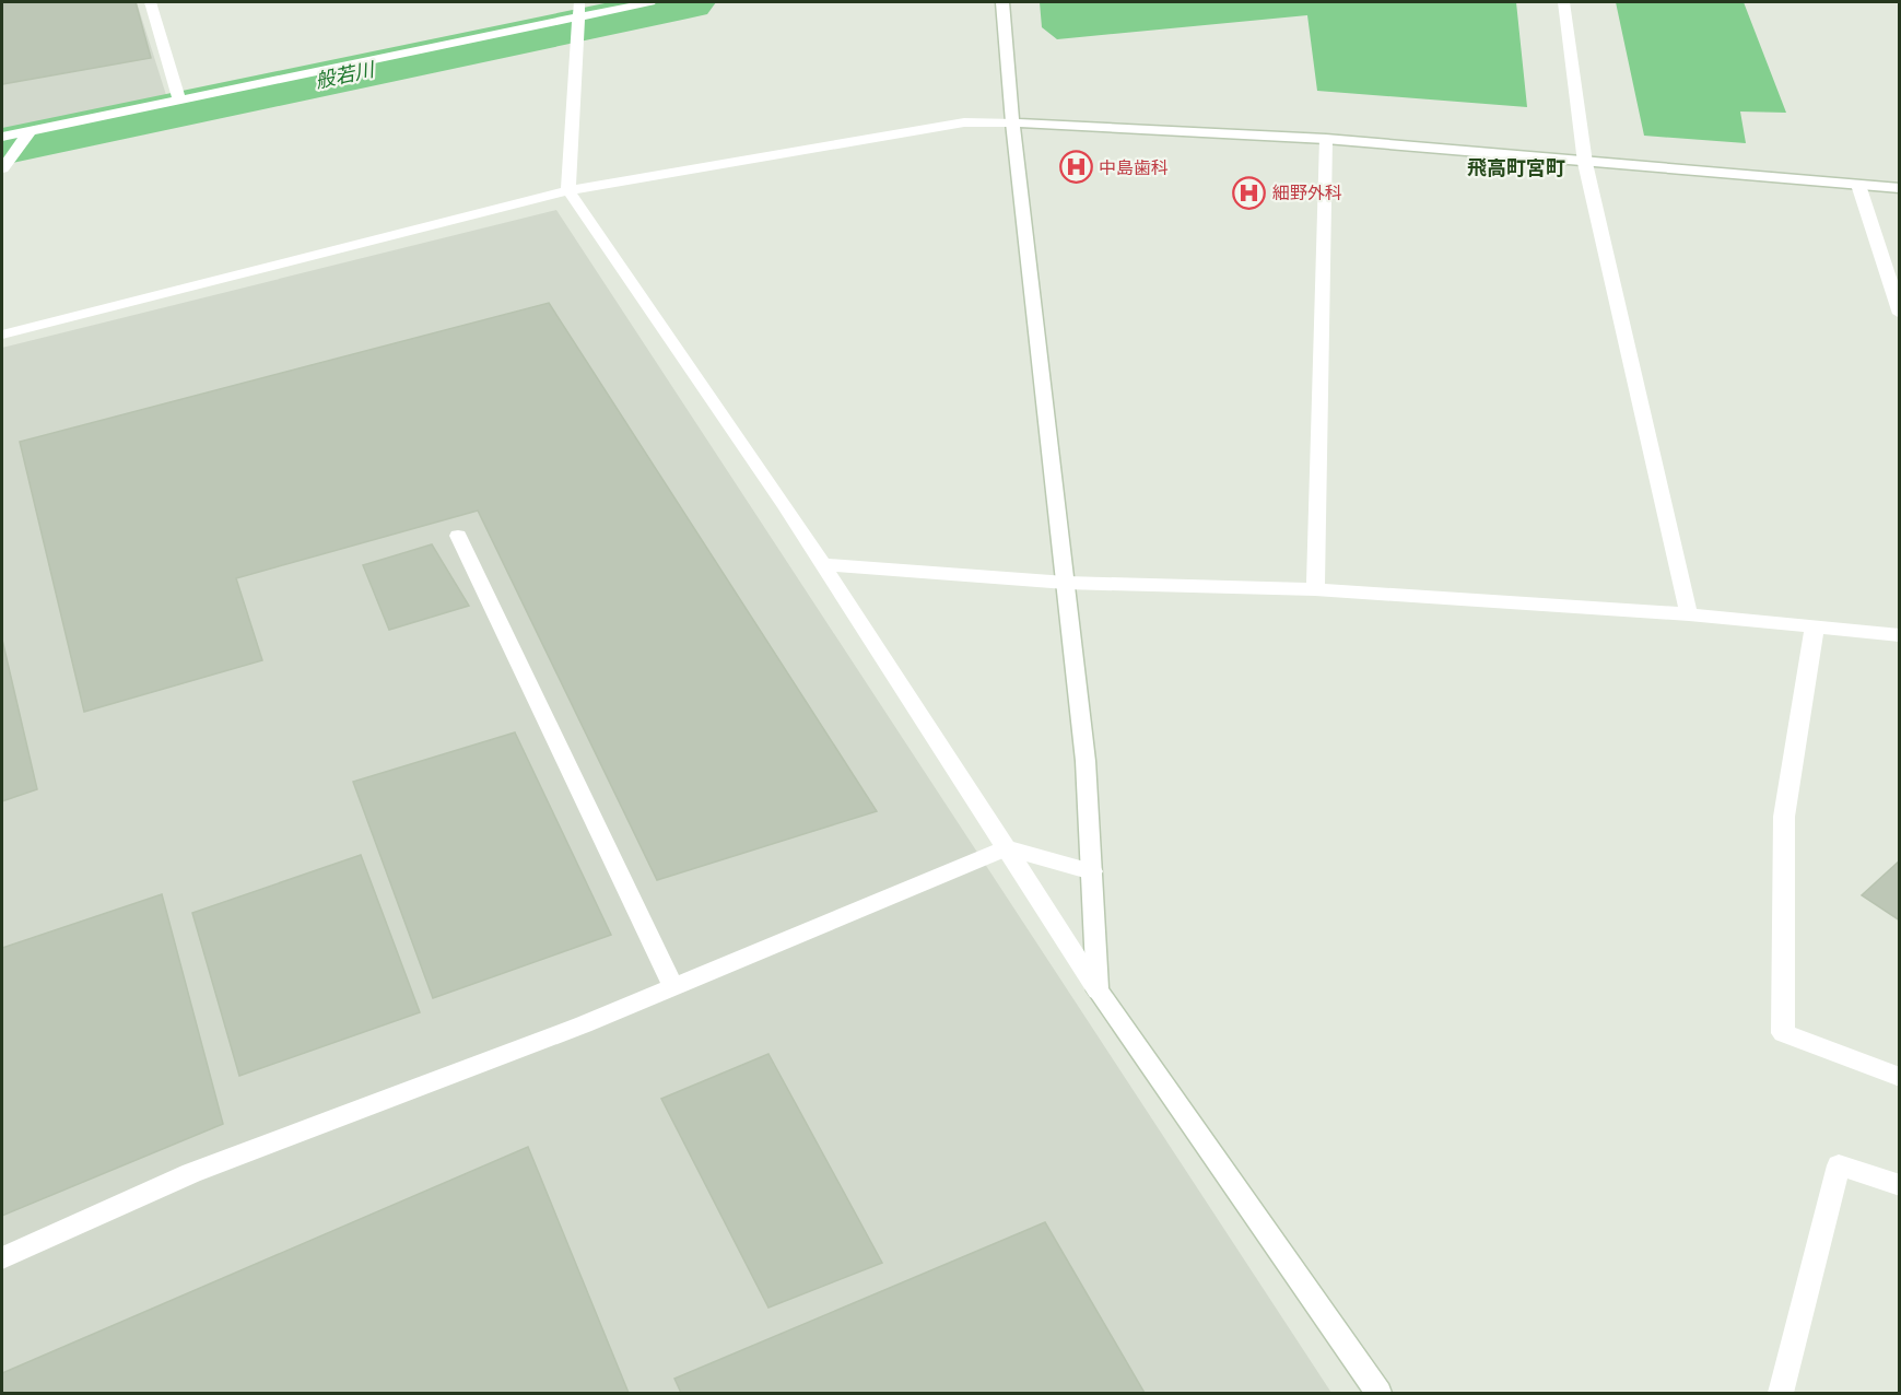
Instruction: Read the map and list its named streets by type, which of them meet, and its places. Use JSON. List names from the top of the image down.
{
  "districts": ["飛高町宮町"],
  "water": ["般若川"],
  "places": {
    "hospital": ["中島歯科", "細野外科"]
  }
}
